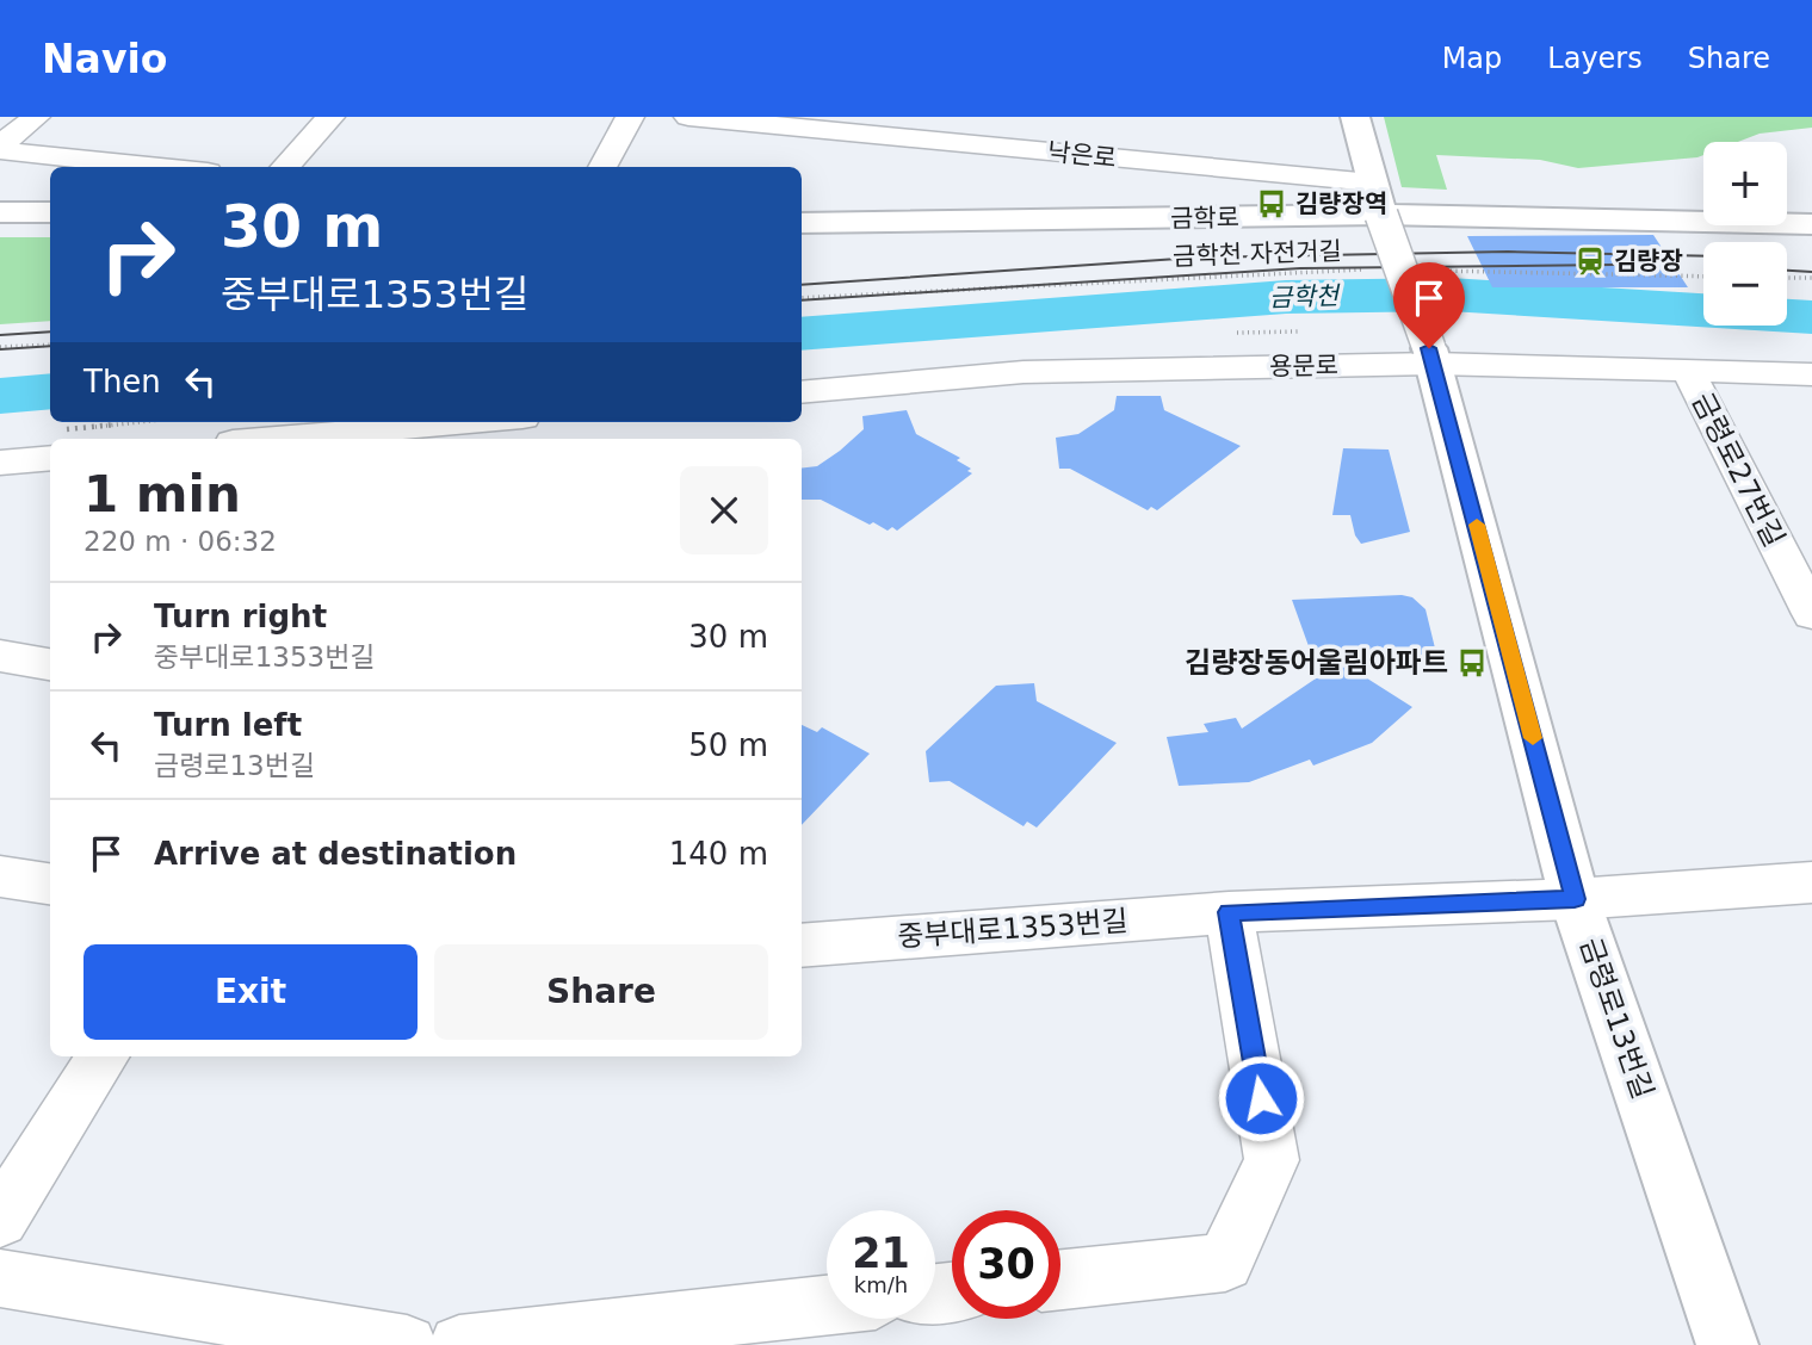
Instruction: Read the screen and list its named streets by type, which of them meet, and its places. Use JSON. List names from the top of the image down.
{
  "streets": {
    "main road": ["금학로", "금령로13번길"],
    "street": [
      "낙은로",
      "용문로",
      "금령로27번길",
      "중부대로1353번길"
    ],
    "path": ["금학천 자전거길"]
  },
  "crossings": [
    ["금학로", "금령로13번길"],
    ["용문로", "금령로27번길"],
    ["용문로", "금령로13번길"],
    ["중부대로1353번길", "금령로13번길"]
  ],
  "water": ["금학천"],
  "places": {
    "bus stop": ["김량장역", "김량장동어울림아파트"],
    "station": ["김량장"]
  },
  "page": {
    "header": "Navio",
    "nav": ["Map", "Layers", "Share"],
    "map_buttons": ["+", "−"],
    "turn": ["30 m", "중부대로1353번길"],
    "then": "Then",
    "heading": ["1 min", "220 m · 06:32"],
    "list": [
      {
        "name": "Turn right",
        "note": "중부대로1353번길",
        "value": "30 m"
      },
      {
        "name": "Turn left",
        "note": "금령로13번길",
        "value": "50 m"
      },
      {
        "name": "Arrive at destination",
        "value": "140 m"
      }
    ],
    "buttons": ["Exit", "Share"],
    "speed": "21 km/h",
    "limit": "30"
  }
}
